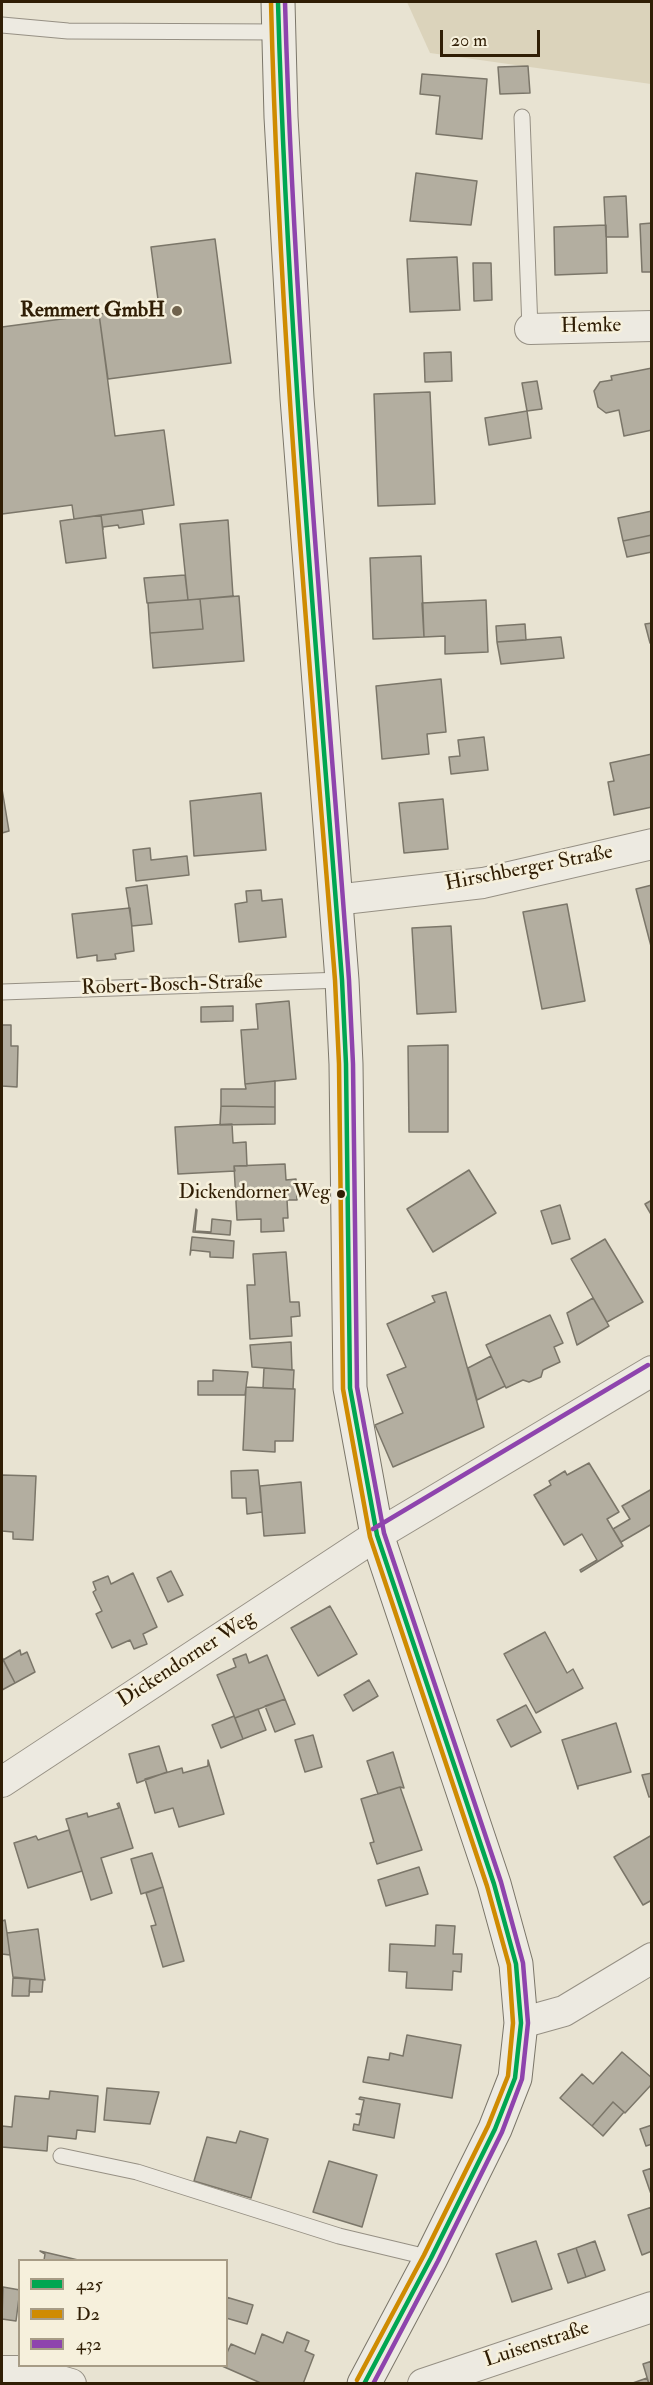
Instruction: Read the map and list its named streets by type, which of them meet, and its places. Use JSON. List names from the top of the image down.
{
  "streets": {
    "street": [
      "Hemke",
      "Hirschberger Straße",
      "Dickendorner Weg",
      "Luisenstraße"
    ],
    "lane": ["Robert-Bosch-Straße"]
  },
  "places": ["Remmert GmbH", "Dickendorner Weg"],
  "lines": ["transit line 425", "transit line D2", "transit line 432"],
  "legend": ["425", "D2", "432"],
  "scale_bar": "20 m"
}
